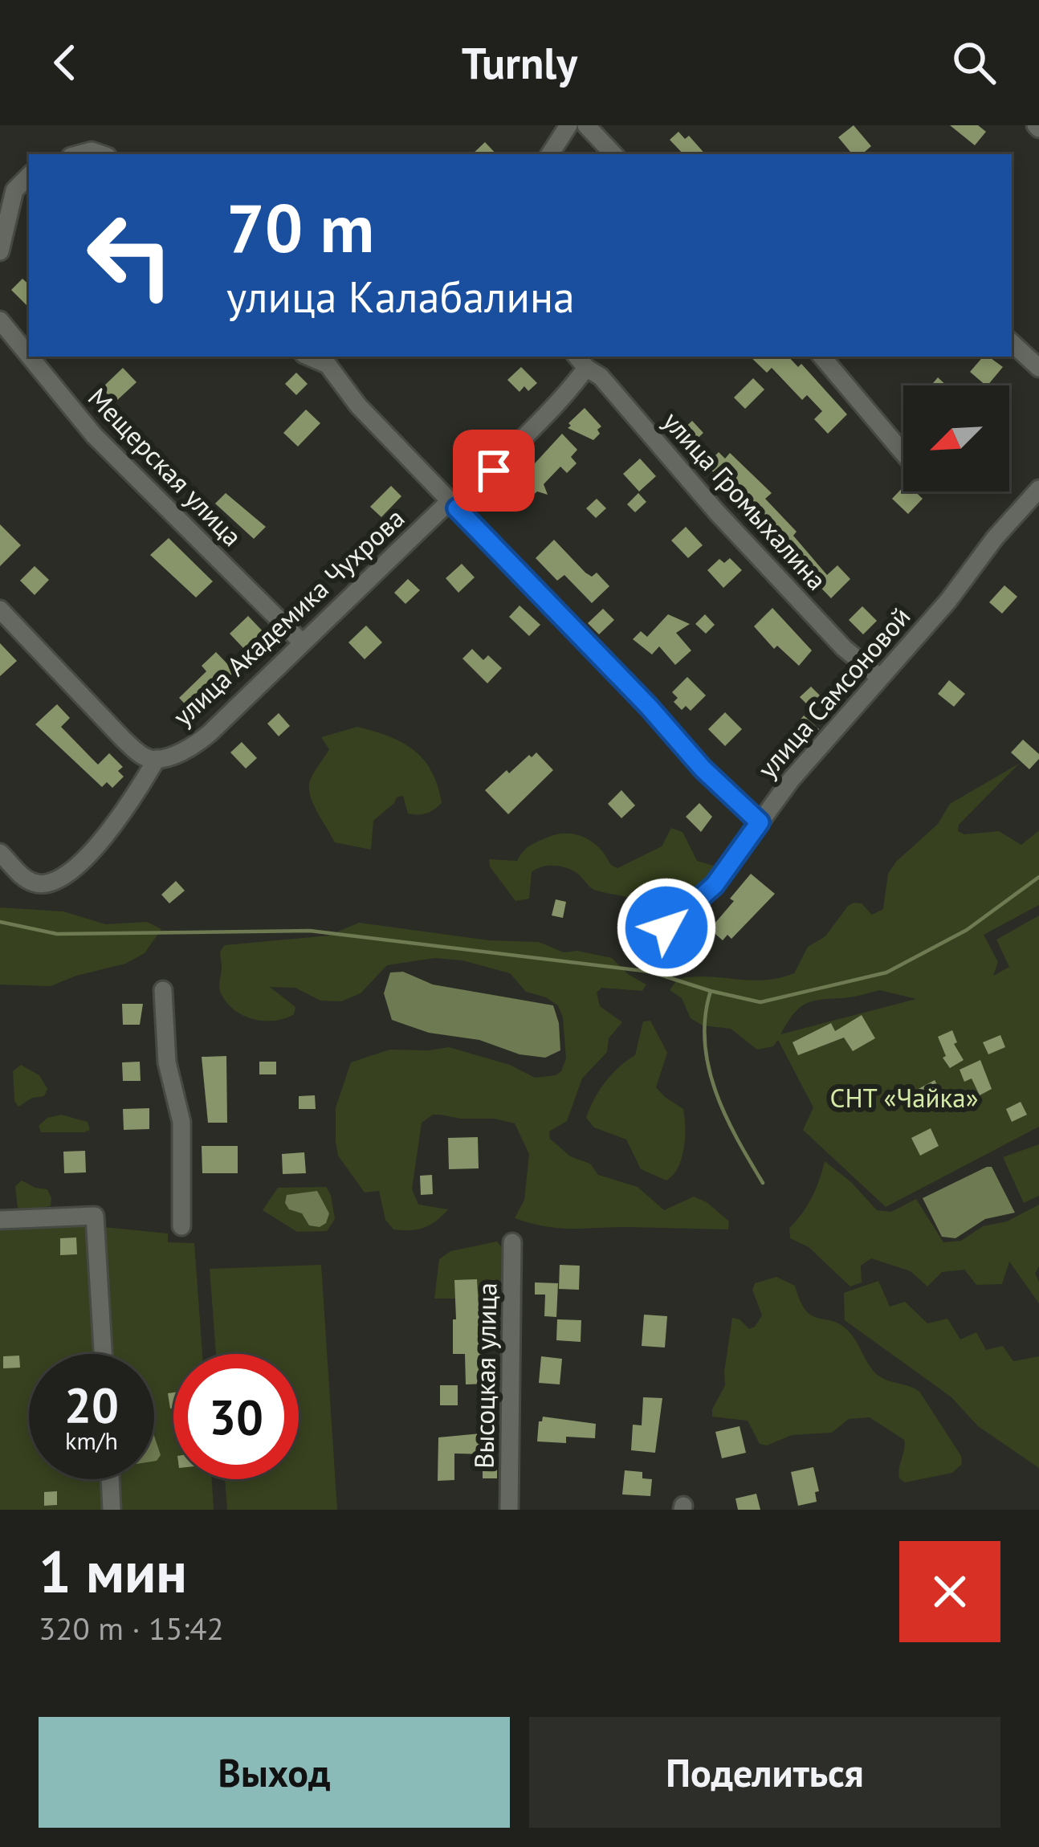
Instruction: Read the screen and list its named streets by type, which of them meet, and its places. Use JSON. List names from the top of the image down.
{
  "streets": {
    "street": [
      "Мещерская улица",
      "улица Громыхалина",
      "улица Академика Чухрова",
      "улица Самсоновой",
      "Высоцкая улица"
    ]
  },
  "crossings": [
    ["Мещерская улица", "улица Академика Чухрова"],
    ["улица Громыхалина", "улица Академика Чухрова"],
    ["улица Громыхалина", "улица Самсоновой"]
  ],
  "parks": ["СНТ «Чайка»"],
  "north": "bottom left",
  "page": {
    "header": "Turnly",
    "turn": ["70 m", "улица Калабалина"],
    "speed": "20 km/h",
    "limit": "30",
    "heading": ["1 мин", "320 m · 15:42"],
    "buttons": ["Выход", "Поделиться"]
  }
}
